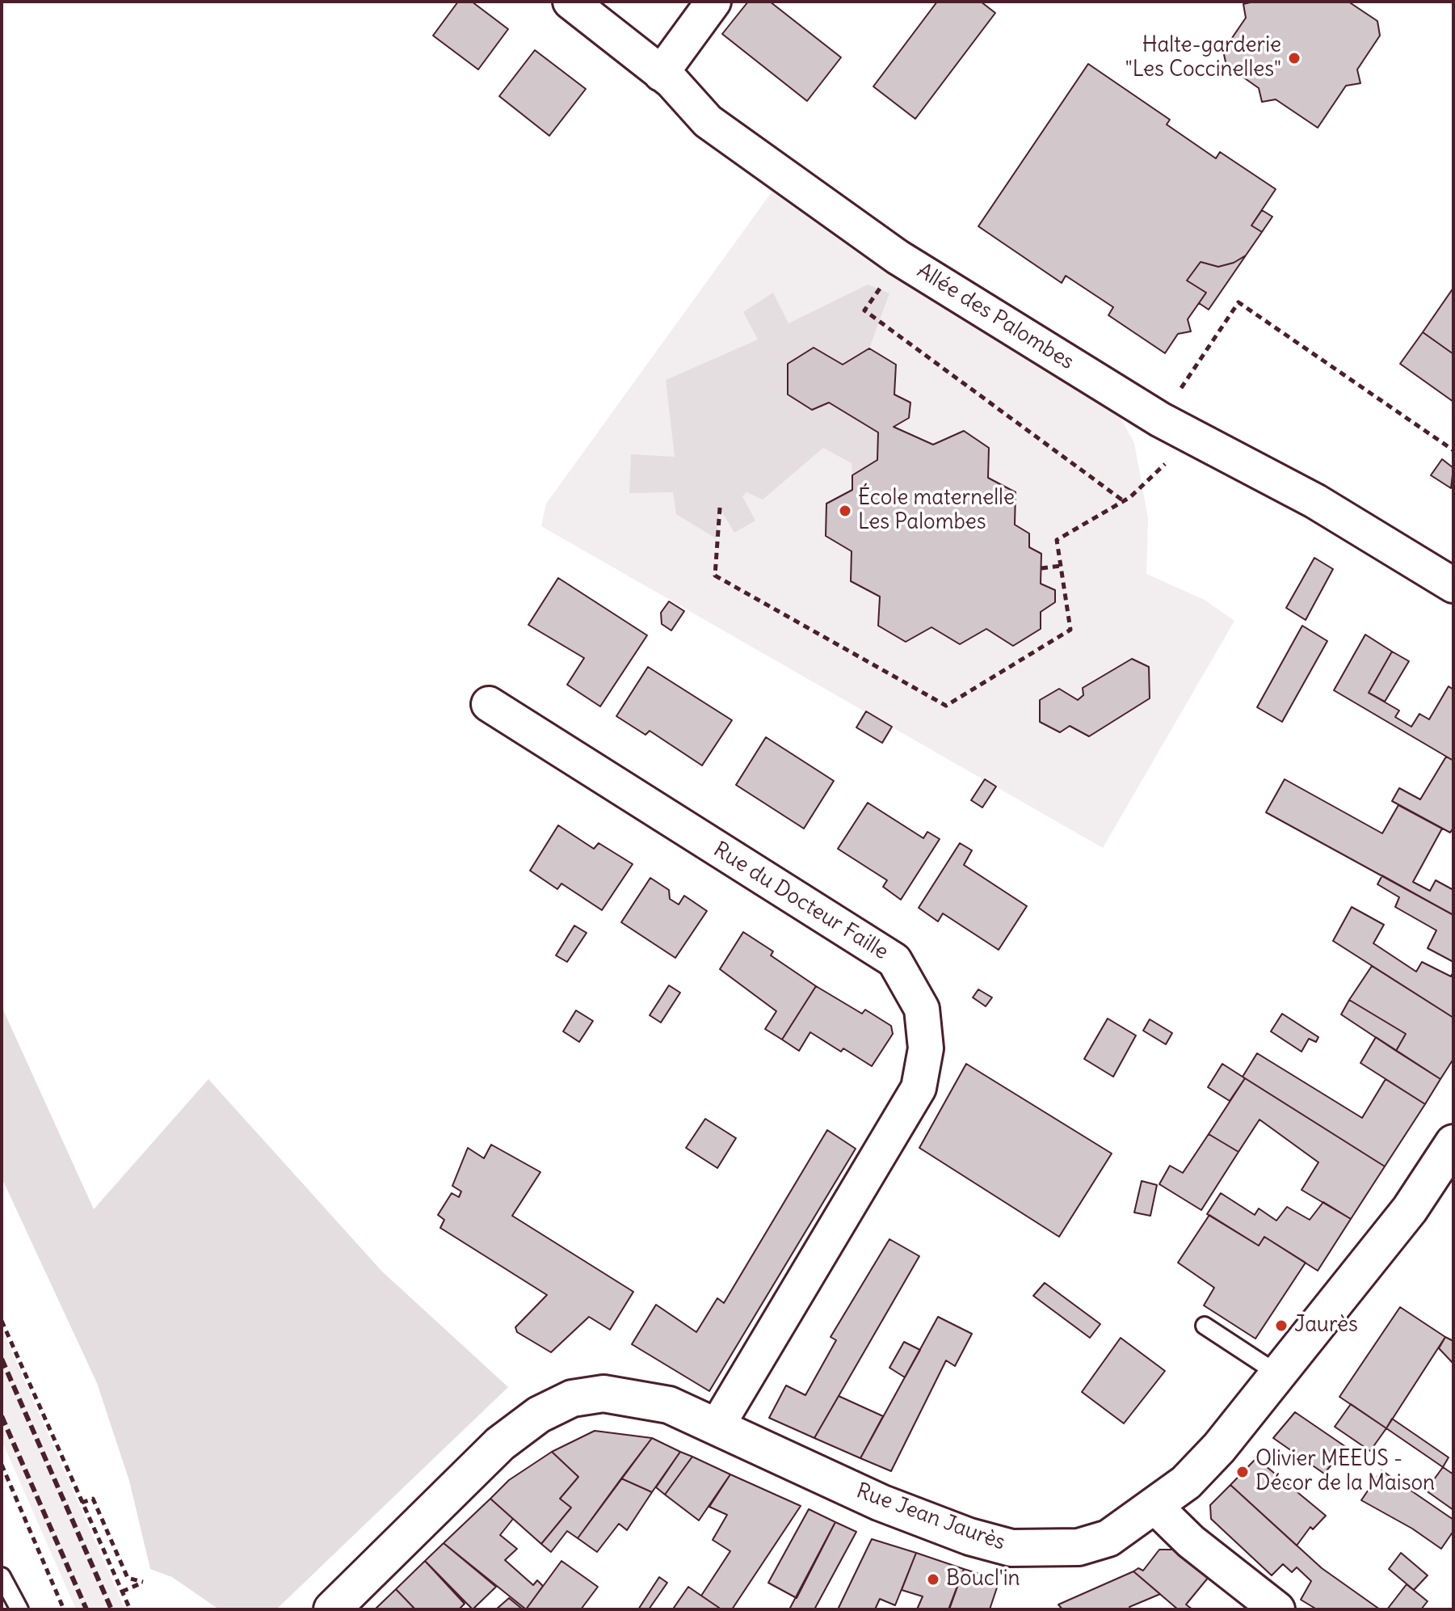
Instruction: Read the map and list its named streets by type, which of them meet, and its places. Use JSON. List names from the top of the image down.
{
  "streets": {
    "street": ["Allée des Palombes", "Rue du Docteur Faille", "Rue Jean Jaurès"]
  },
  "crossings": [
    ["Rue du Docteur Faille", "Rue Jean Jaurès"]
  ],
  "places": [
    "Halte-garderie \"Les Coccinelles\"",
    "École maternelle Les Palombes",
    "Jaurès",
    "Olivier MEEUS - Décor de la Maison",
    "Boucl'in"
  ]
}
